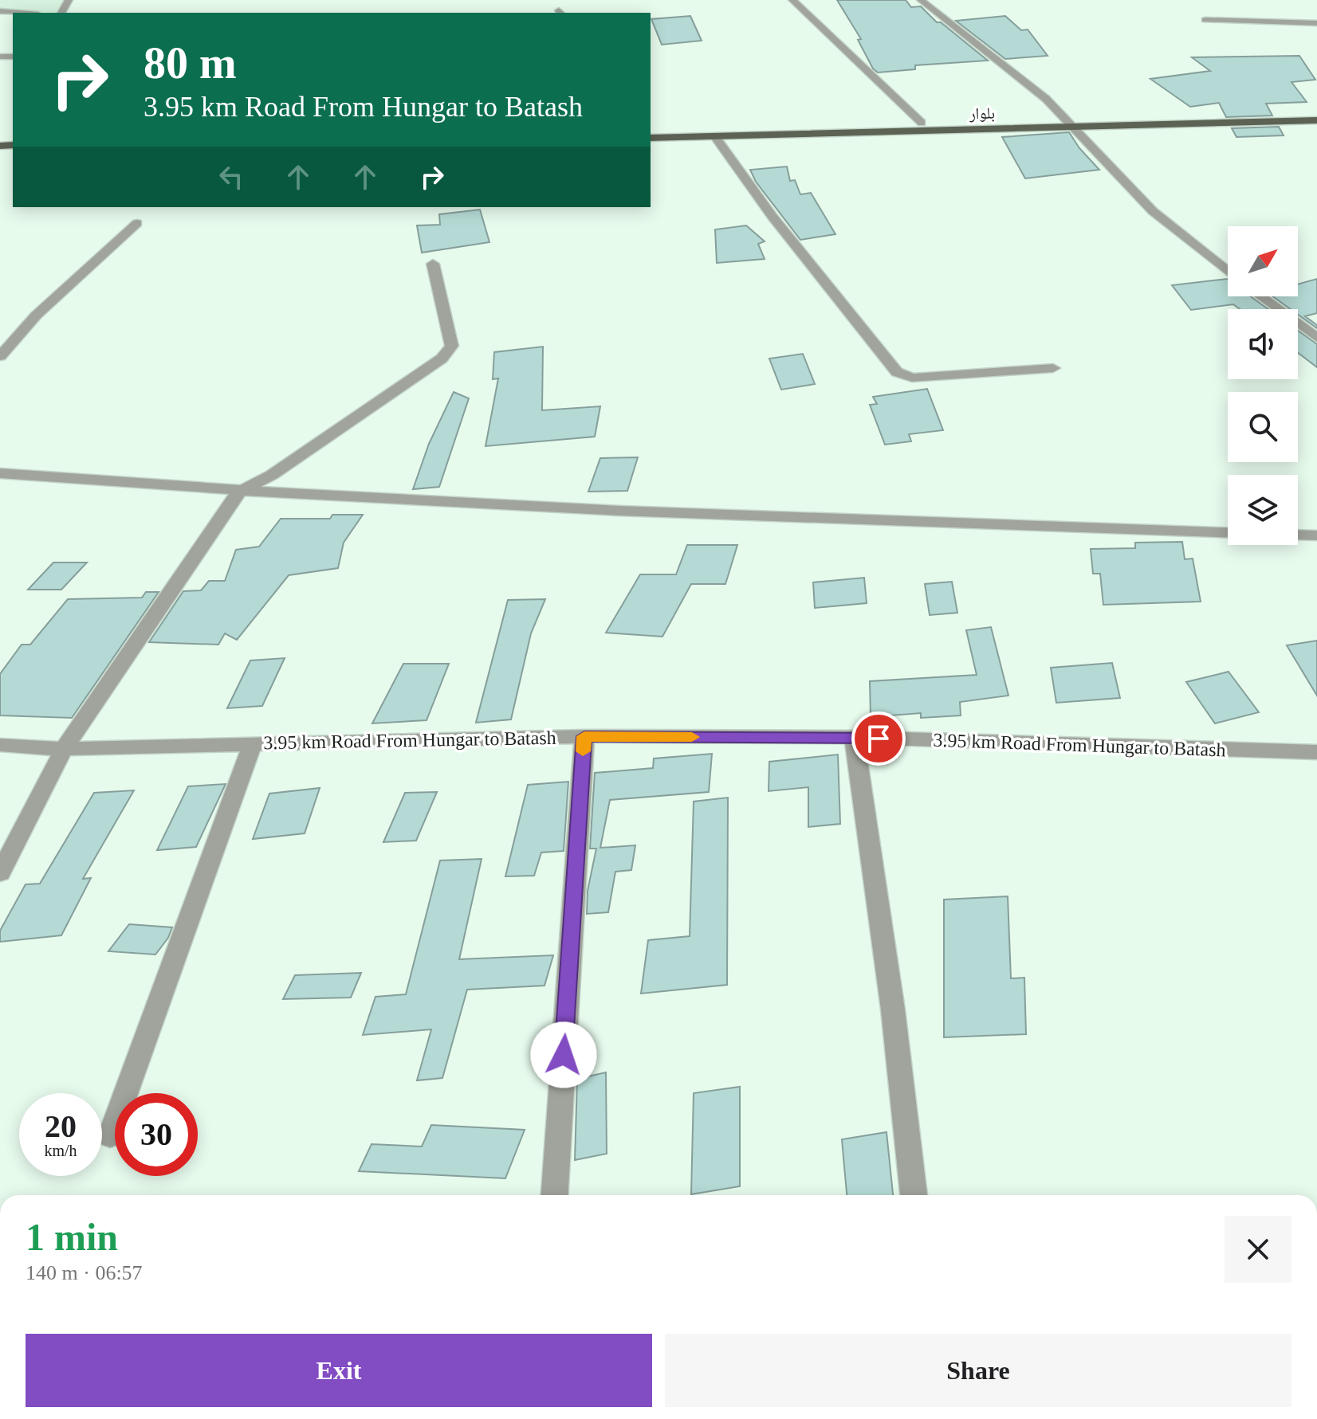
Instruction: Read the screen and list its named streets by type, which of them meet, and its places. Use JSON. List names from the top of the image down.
{
  "streets": {
    "main road": ["بلوار"],
    "street": ["3.95 km Road From Hungar to Batash"]
  },
  "north": "top right",
  "page": {
    "turn": ["80 m", "3.95 km Road From Hungar to Batash"],
    "speed": "20 km/h",
    "limit": "30",
    "heading": ["1 min", "140 m · 06:57"],
    "buttons": ["Exit", "Share"]
  }
}
